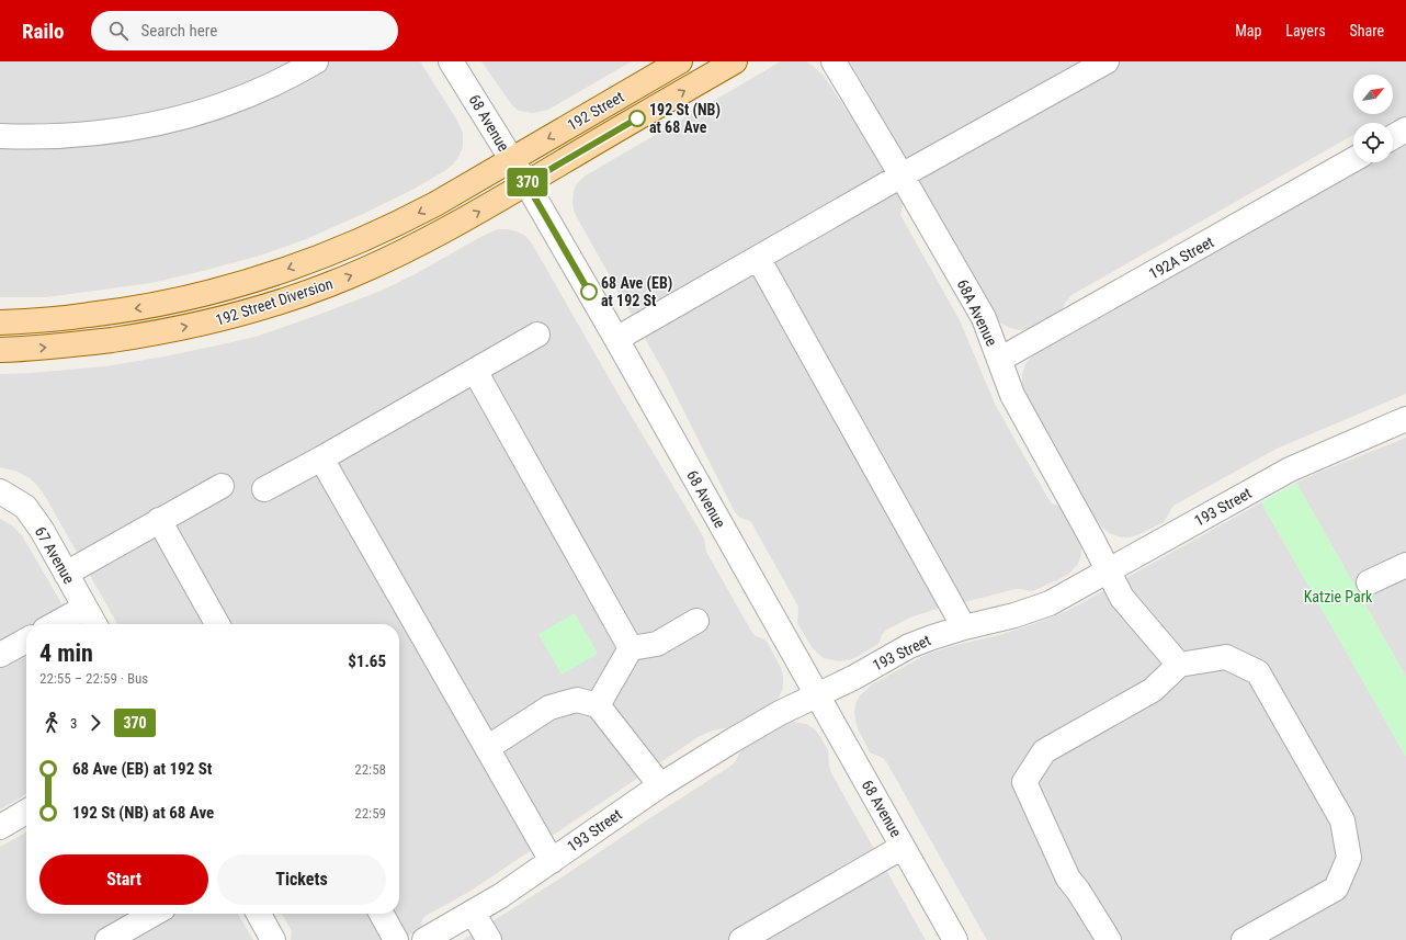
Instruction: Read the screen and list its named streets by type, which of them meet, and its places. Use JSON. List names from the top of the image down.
{
  "streets": {
    "main road": ["192 Street", "192 Street Diversion"],
    "street": [
      "68 Avenue",
      "192A Street",
      "68A Avenue",
      "193 Street",
      "67 Avenue"
    ]
  },
  "crossings": [
    ["192 Street", "68 Avenue"],
    ["192 Street", "192 Street Diversion"],
    ["68 Avenue", "192 Street Diversion"],
    ["68 Avenue", "193 Street"],
    ["192A Street", "68A Avenue"],
    ["68A Avenue", "193 Street"]
  ],
  "parks": ["Katzie Park"],
  "places": ["192 St (NB) at 68 Ave", "68 Ave (EB) at 192 St"],
  "lines": ["bus line 370"],
  "north": "top right",
  "page": {
    "header": "Railo",
    "search": "Search here",
    "nav": ["Map", "Layers", "Share"],
    "on_map": "370",
    "heading": ["4 min", "22:55 – 22:59 · Bus", "$1.65"],
    "legs": ["3", "370"],
    "list": [
      {
        "name": "68 Ave (EB) at 192 St",
        "value": "22:58"
      },
      {
        "name": "192 St (NB) at 68 Ave",
        "value": "22:59"
      }
    ],
    "buttons": ["Start", "Tickets"]
  }
}
